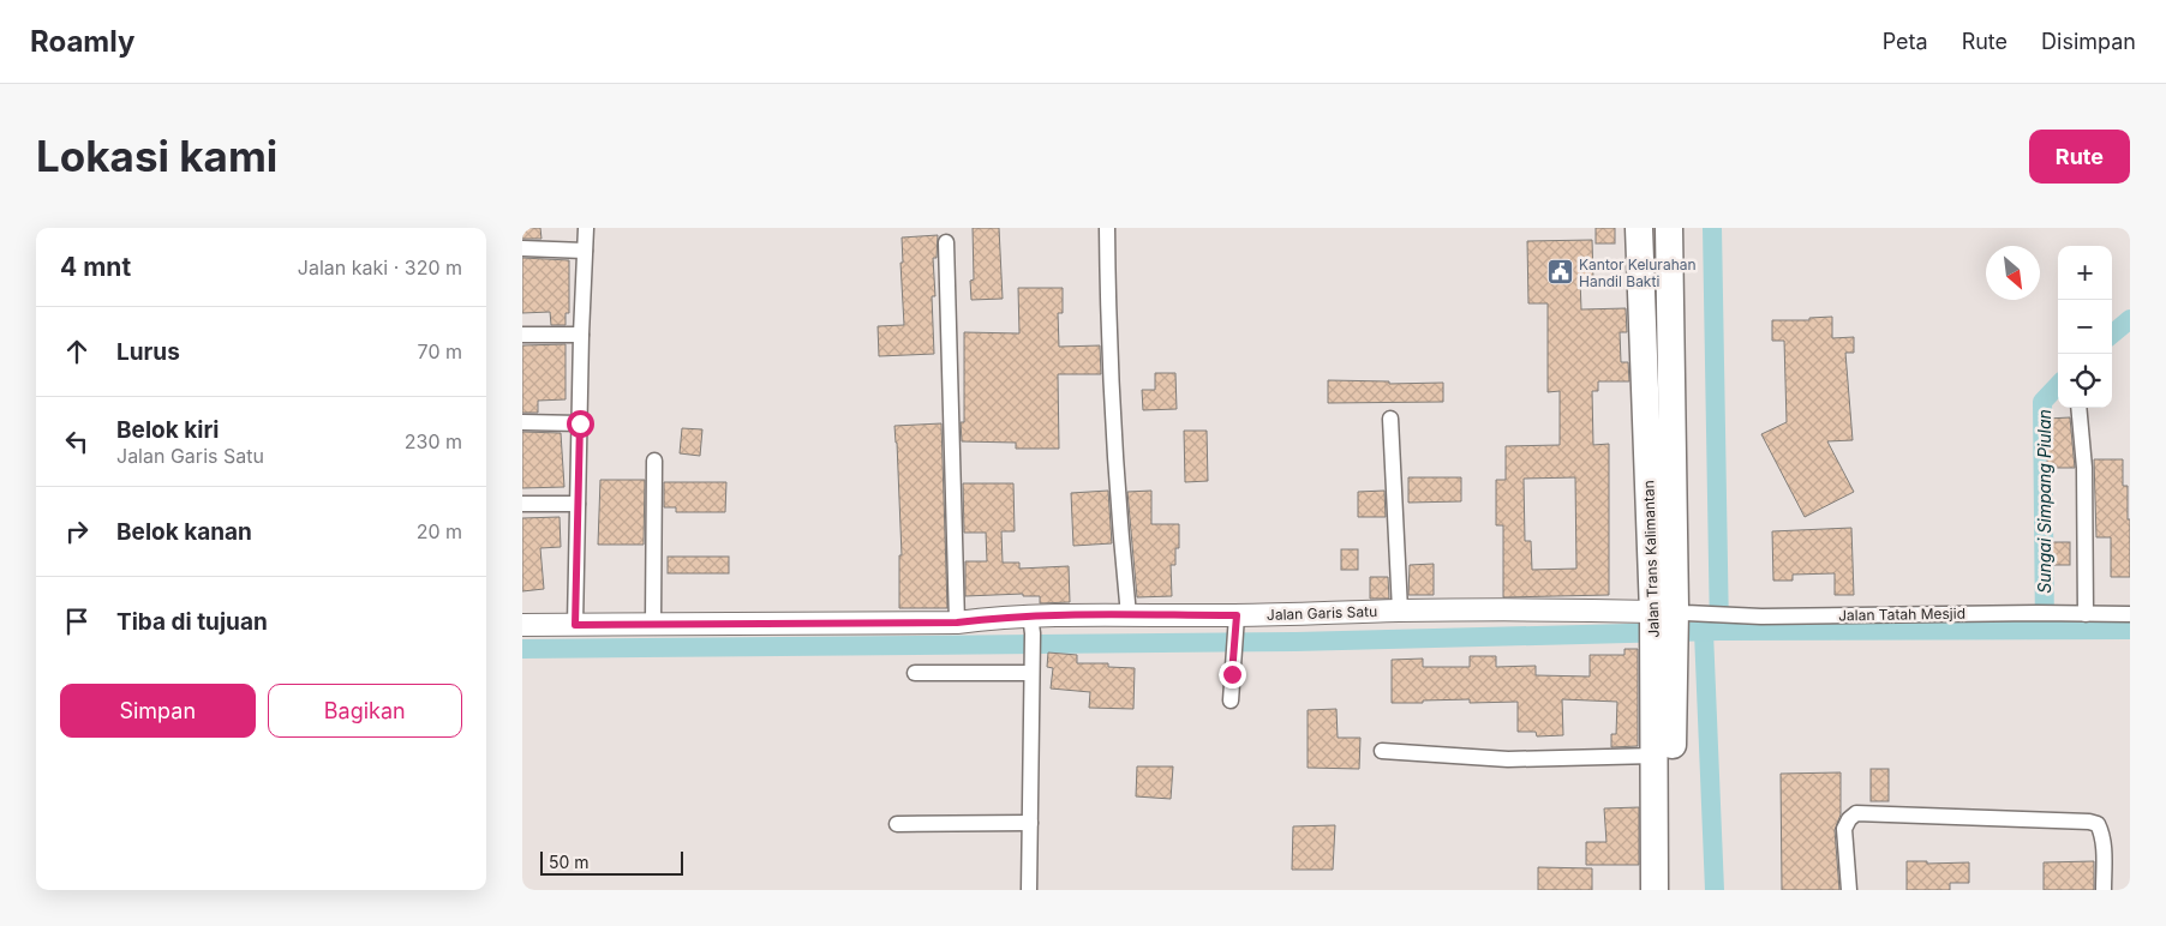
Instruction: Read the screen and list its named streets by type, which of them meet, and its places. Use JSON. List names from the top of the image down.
{
  "streets": {
    "highway": ["Jalan Trans Kalimantan"],
    "street": ["Jalan Garis Satu", "Jalan Tatah Mesjid"]
  },
  "crossings": [
    ["Jalan Trans Kalimantan", "Jalan Garis Satu"],
    ["Jalan Trans Kalimantan", "Jalan Tatah Mesjid"],
    ["Jalan Garis Satu", "Jalan Tatah Mesjid"]
  ],
  "water": ["Sungai Simpang Piulan"],
  "places": {
    "public building": ["Kantor Kelurahan Handil Bakti"]
  },
  "scale_bar": "50 m",
  "north": "bottom right",
  "page": {
    "header": "Roamly",
    "nav": ["Peta", "Rute", "Disimpan"],
    "buttons": [
      "Rute",
      ["Simpan", "Bagikan"]
    ],
    "title": "Lokasi kami",
    "heading": ["4 mnt", "Jalan kaki · 320 m"],
    "map_buttons": ["+", "−"],
    "list": [
      ["Lurus", "70 m"],
      ["Belok kiri", "Jalan Garis Satu", "230 m"],
      ["Belok kanan", "20 m"],
      "Tiba di tujuan"
    ],
    "scale": "50 m"
  }
}
